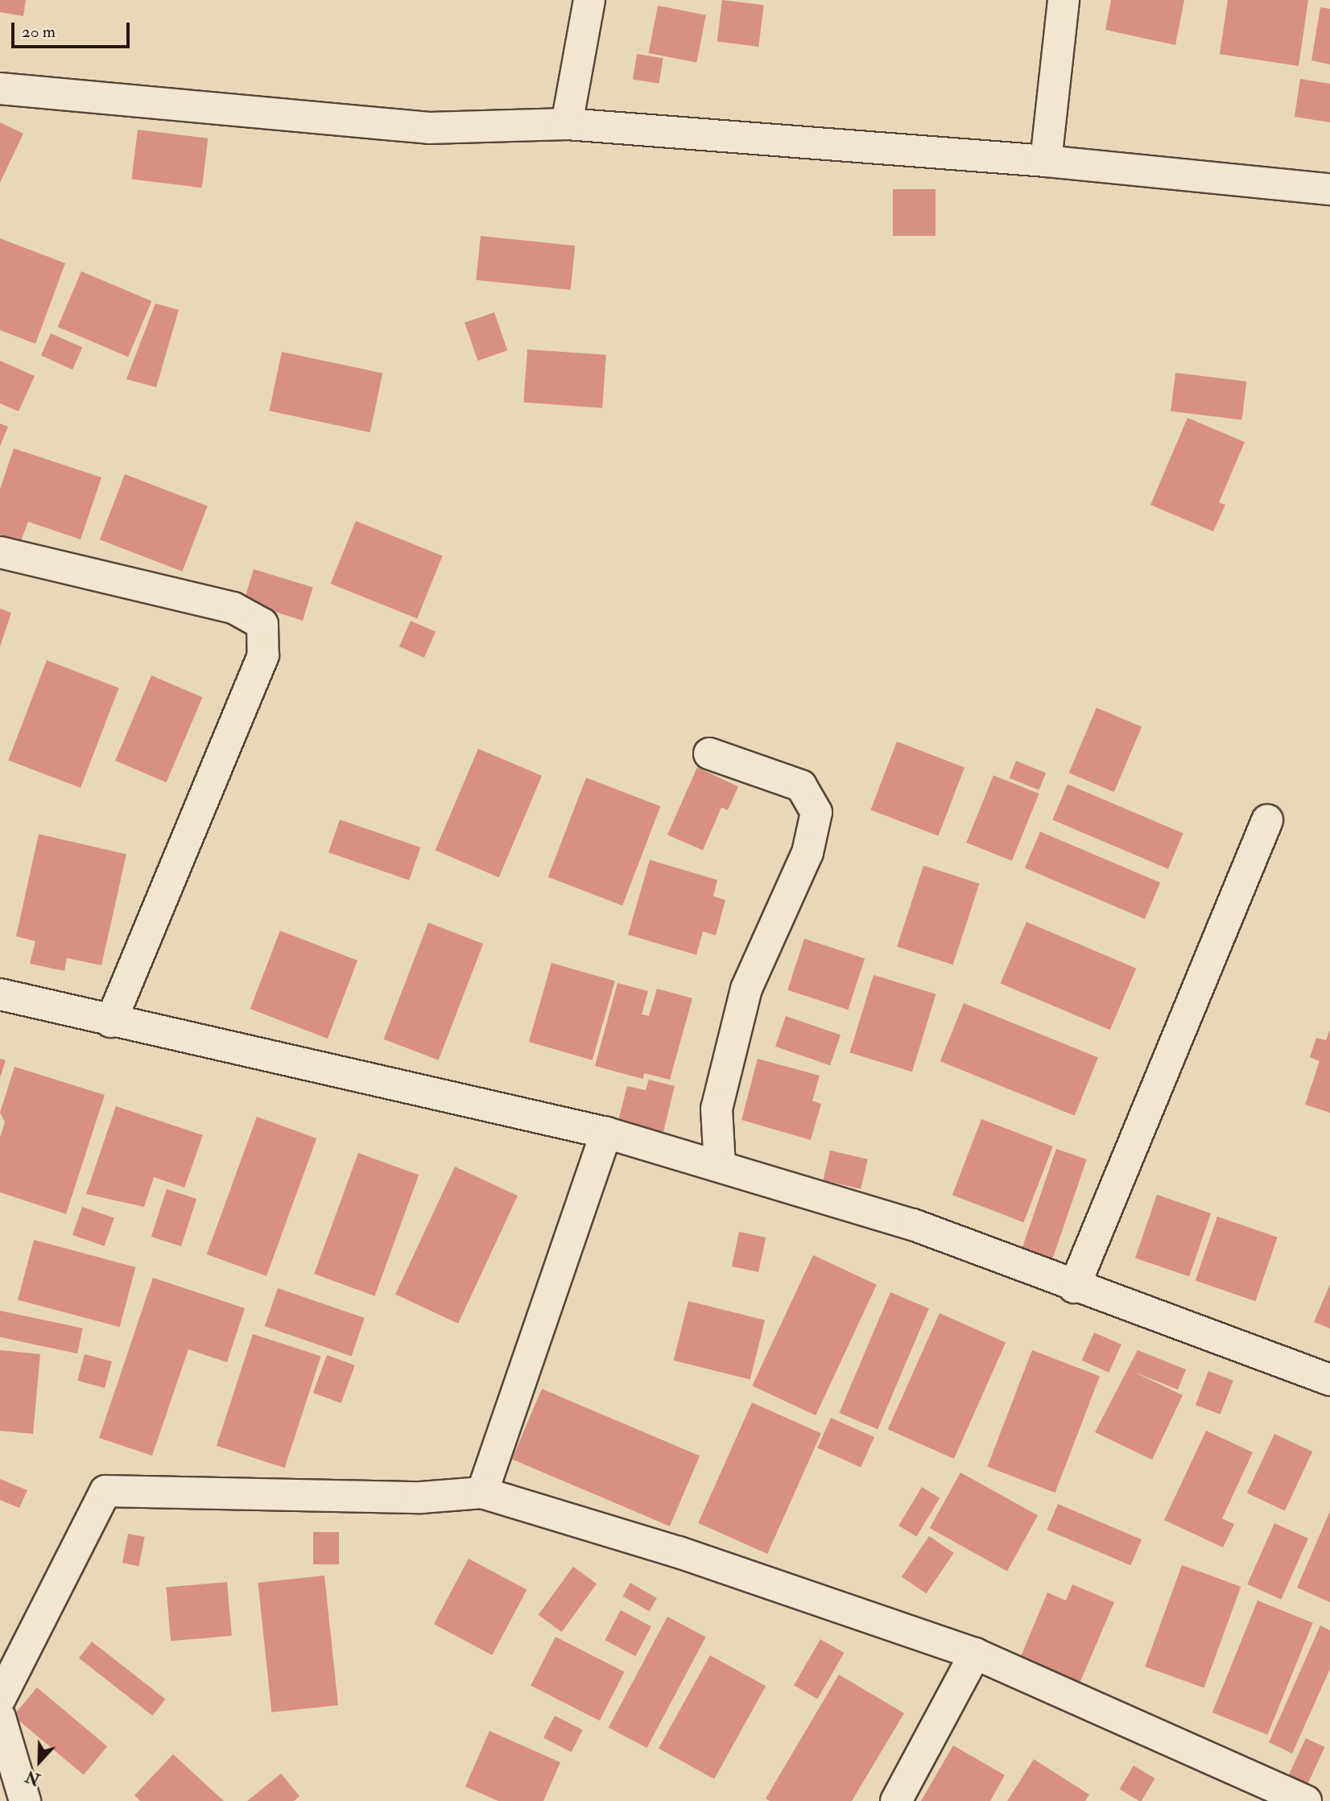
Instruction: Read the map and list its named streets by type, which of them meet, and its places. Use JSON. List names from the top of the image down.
{
  "scale_bar": "20 m",
  "north": "bottom"
}
